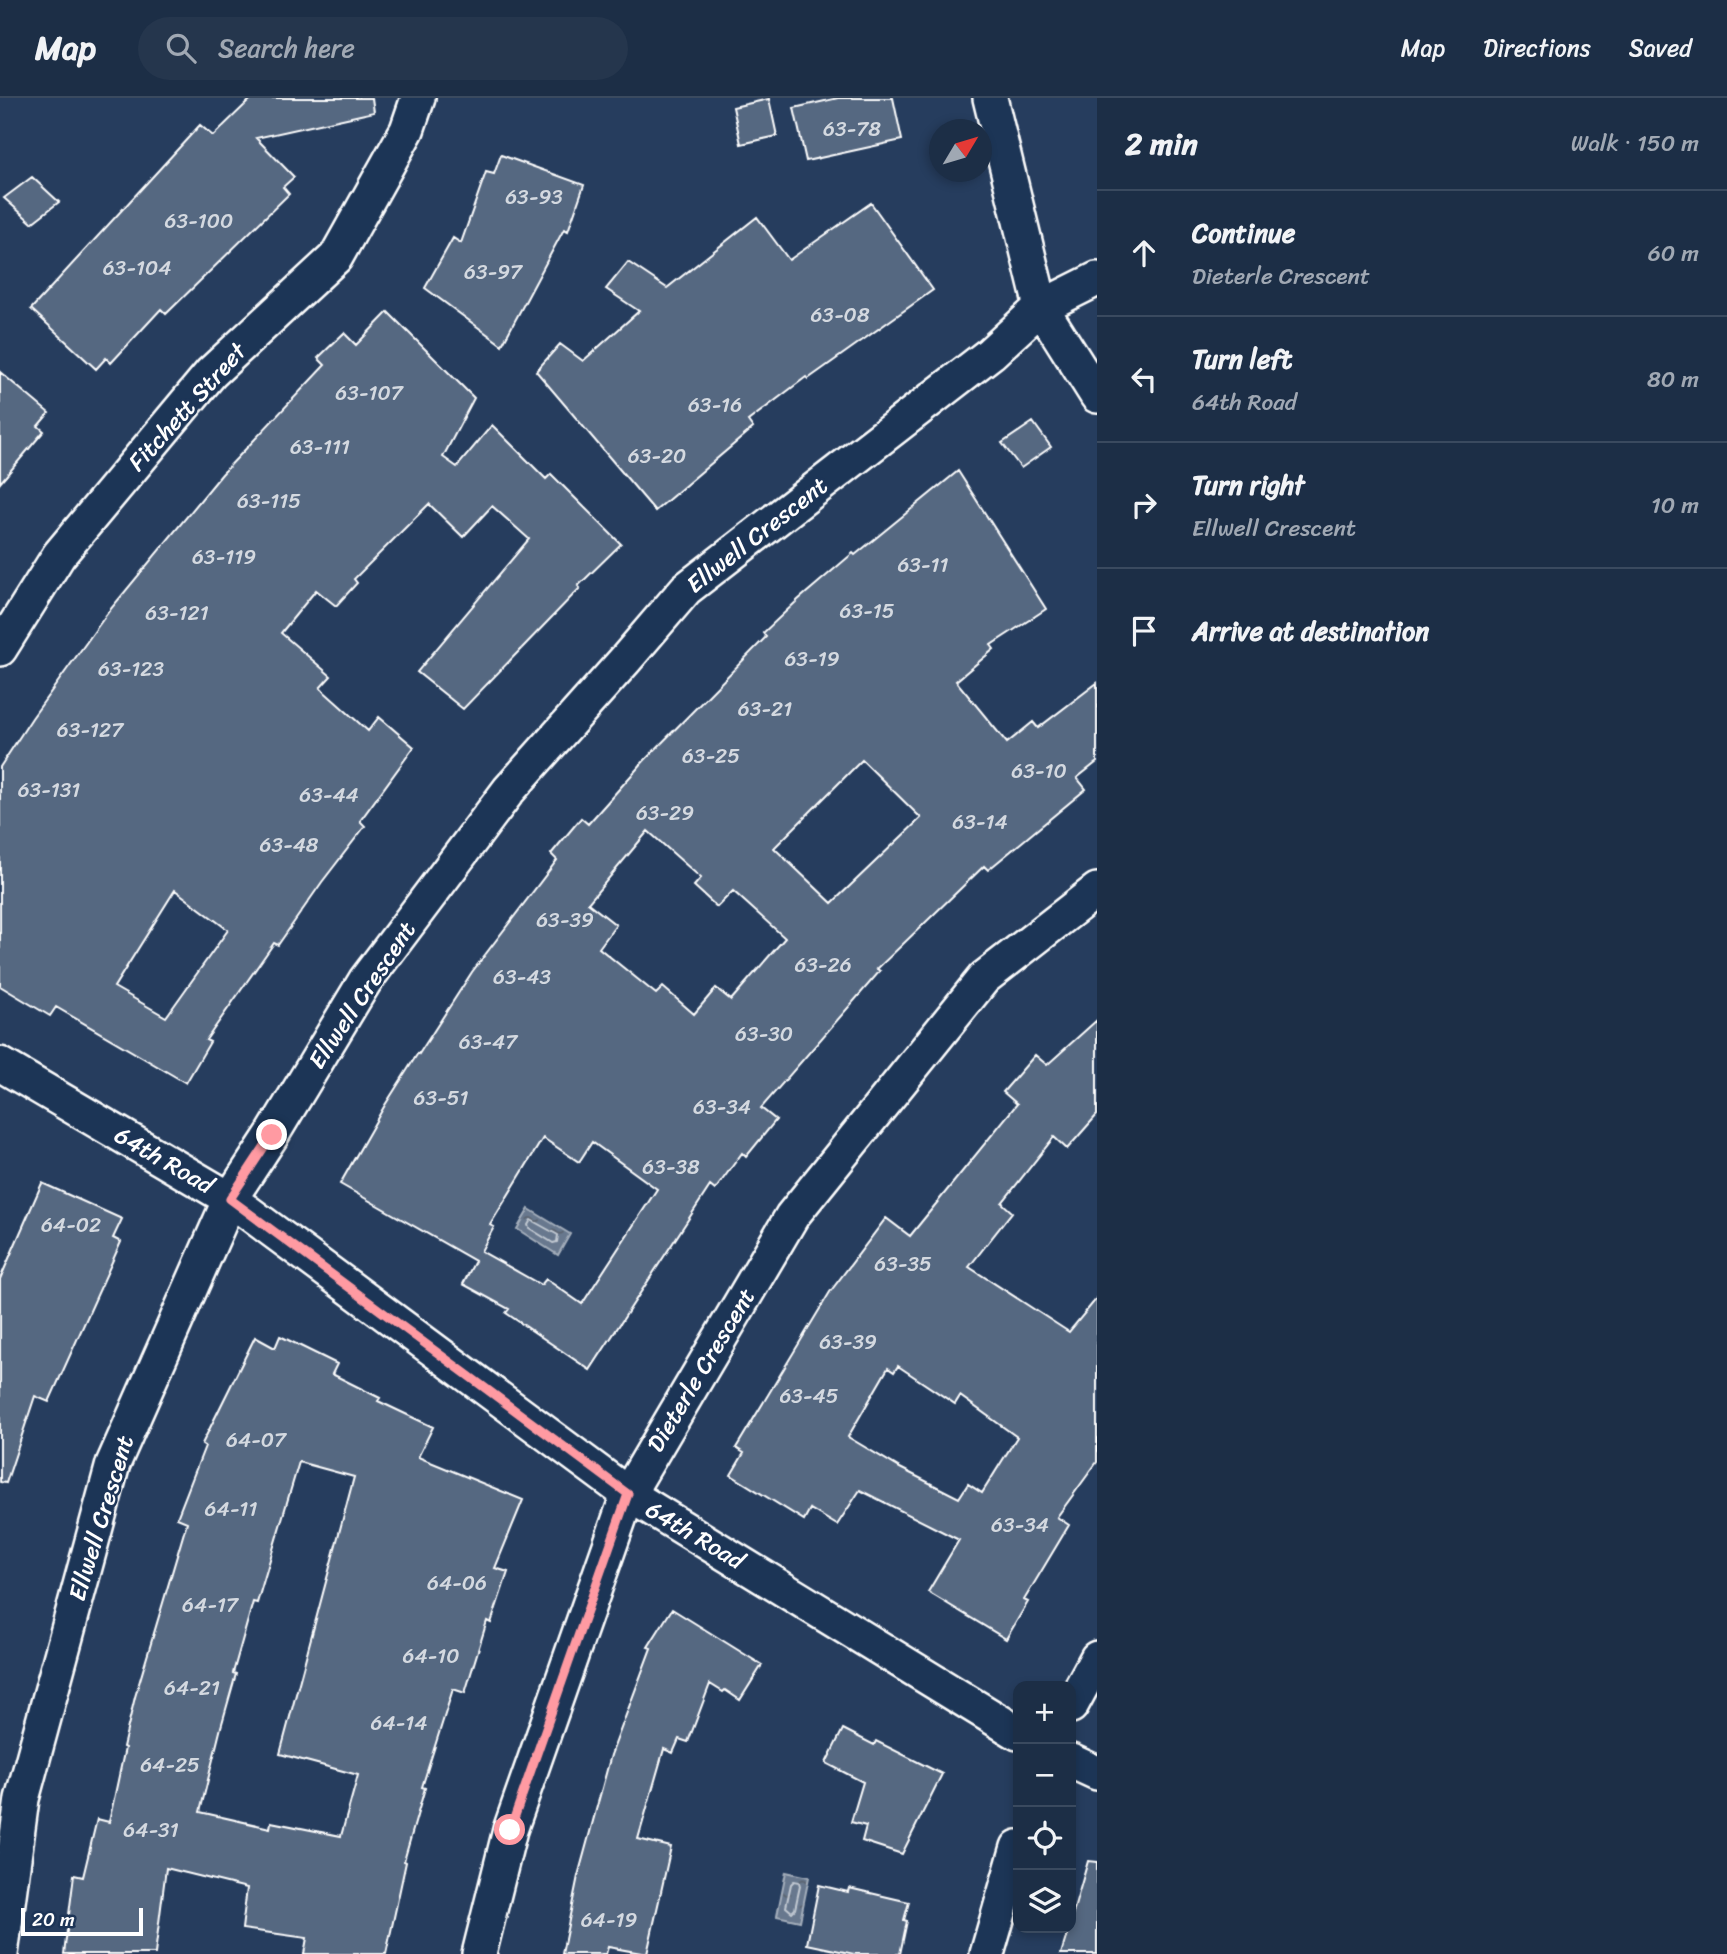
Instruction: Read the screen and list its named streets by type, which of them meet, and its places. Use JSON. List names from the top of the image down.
{
  "streets": {
    "street": [
      "Fitchett Street",
      "Ellwell Crescent",
      "64th Road",
      "Dieterle Crescent"
    ]
  },
  "crossings": [
    ["Ellwell Crescent", "64th Road"],
    ["64th Road", "Dieterle Crescent"]
  ],
  "house_numbers": [
    "63-78",
    "63-93",
    "63-100",
    "63-104",
    "63-97",
    "63-08",
    "63-107",
    "63-16",
    "63-111",
    "63-20",
    "63-115",
    "63-119",
    "63-11",
    "63-15",
    "63-121",
    "63-19",
    "63-123",
    "63-21",
    "63-127",
    "63-25",
    "63-10",
    "63-131",
    "63-44",
    "63-29",
    "63-14",
    "63-48",
    "63-39",
    "63-26",
    "63-43",
    "63-30",
    "63-47",
    "63-51",
    "63-34",
    "63-38",
    "64-02",
    "63-35",
    "63-39",
    "63-45",
    "64-07",
    "64-11",
    "63-34",
    "64-06",
    "64-17",
    "64-10",
    "64-21",
    "64-14",
    "64-25",
    "64-31",
    "64-19"
  ],
  "scale_bar": "20 m",
  "north": "top right",
  "page": {
    "header": "Map",
    "search": "Search here",
    "nav": ["Map", "Directions", "Saved"],
    "heading": ["2 min", "Walk · 150 m"],
    "list": [
      ["Continue", "Dieterle Crescent", "60 m"],
      ["Turn left", "64th Road", "80 m"],
      ["Turn right", "Ellwell Crescent", "10 m"],
      "Arrive at destination"
    ],
    "map_buttons": ["+", "−"],
    "scale": "20 m"
  }
}
